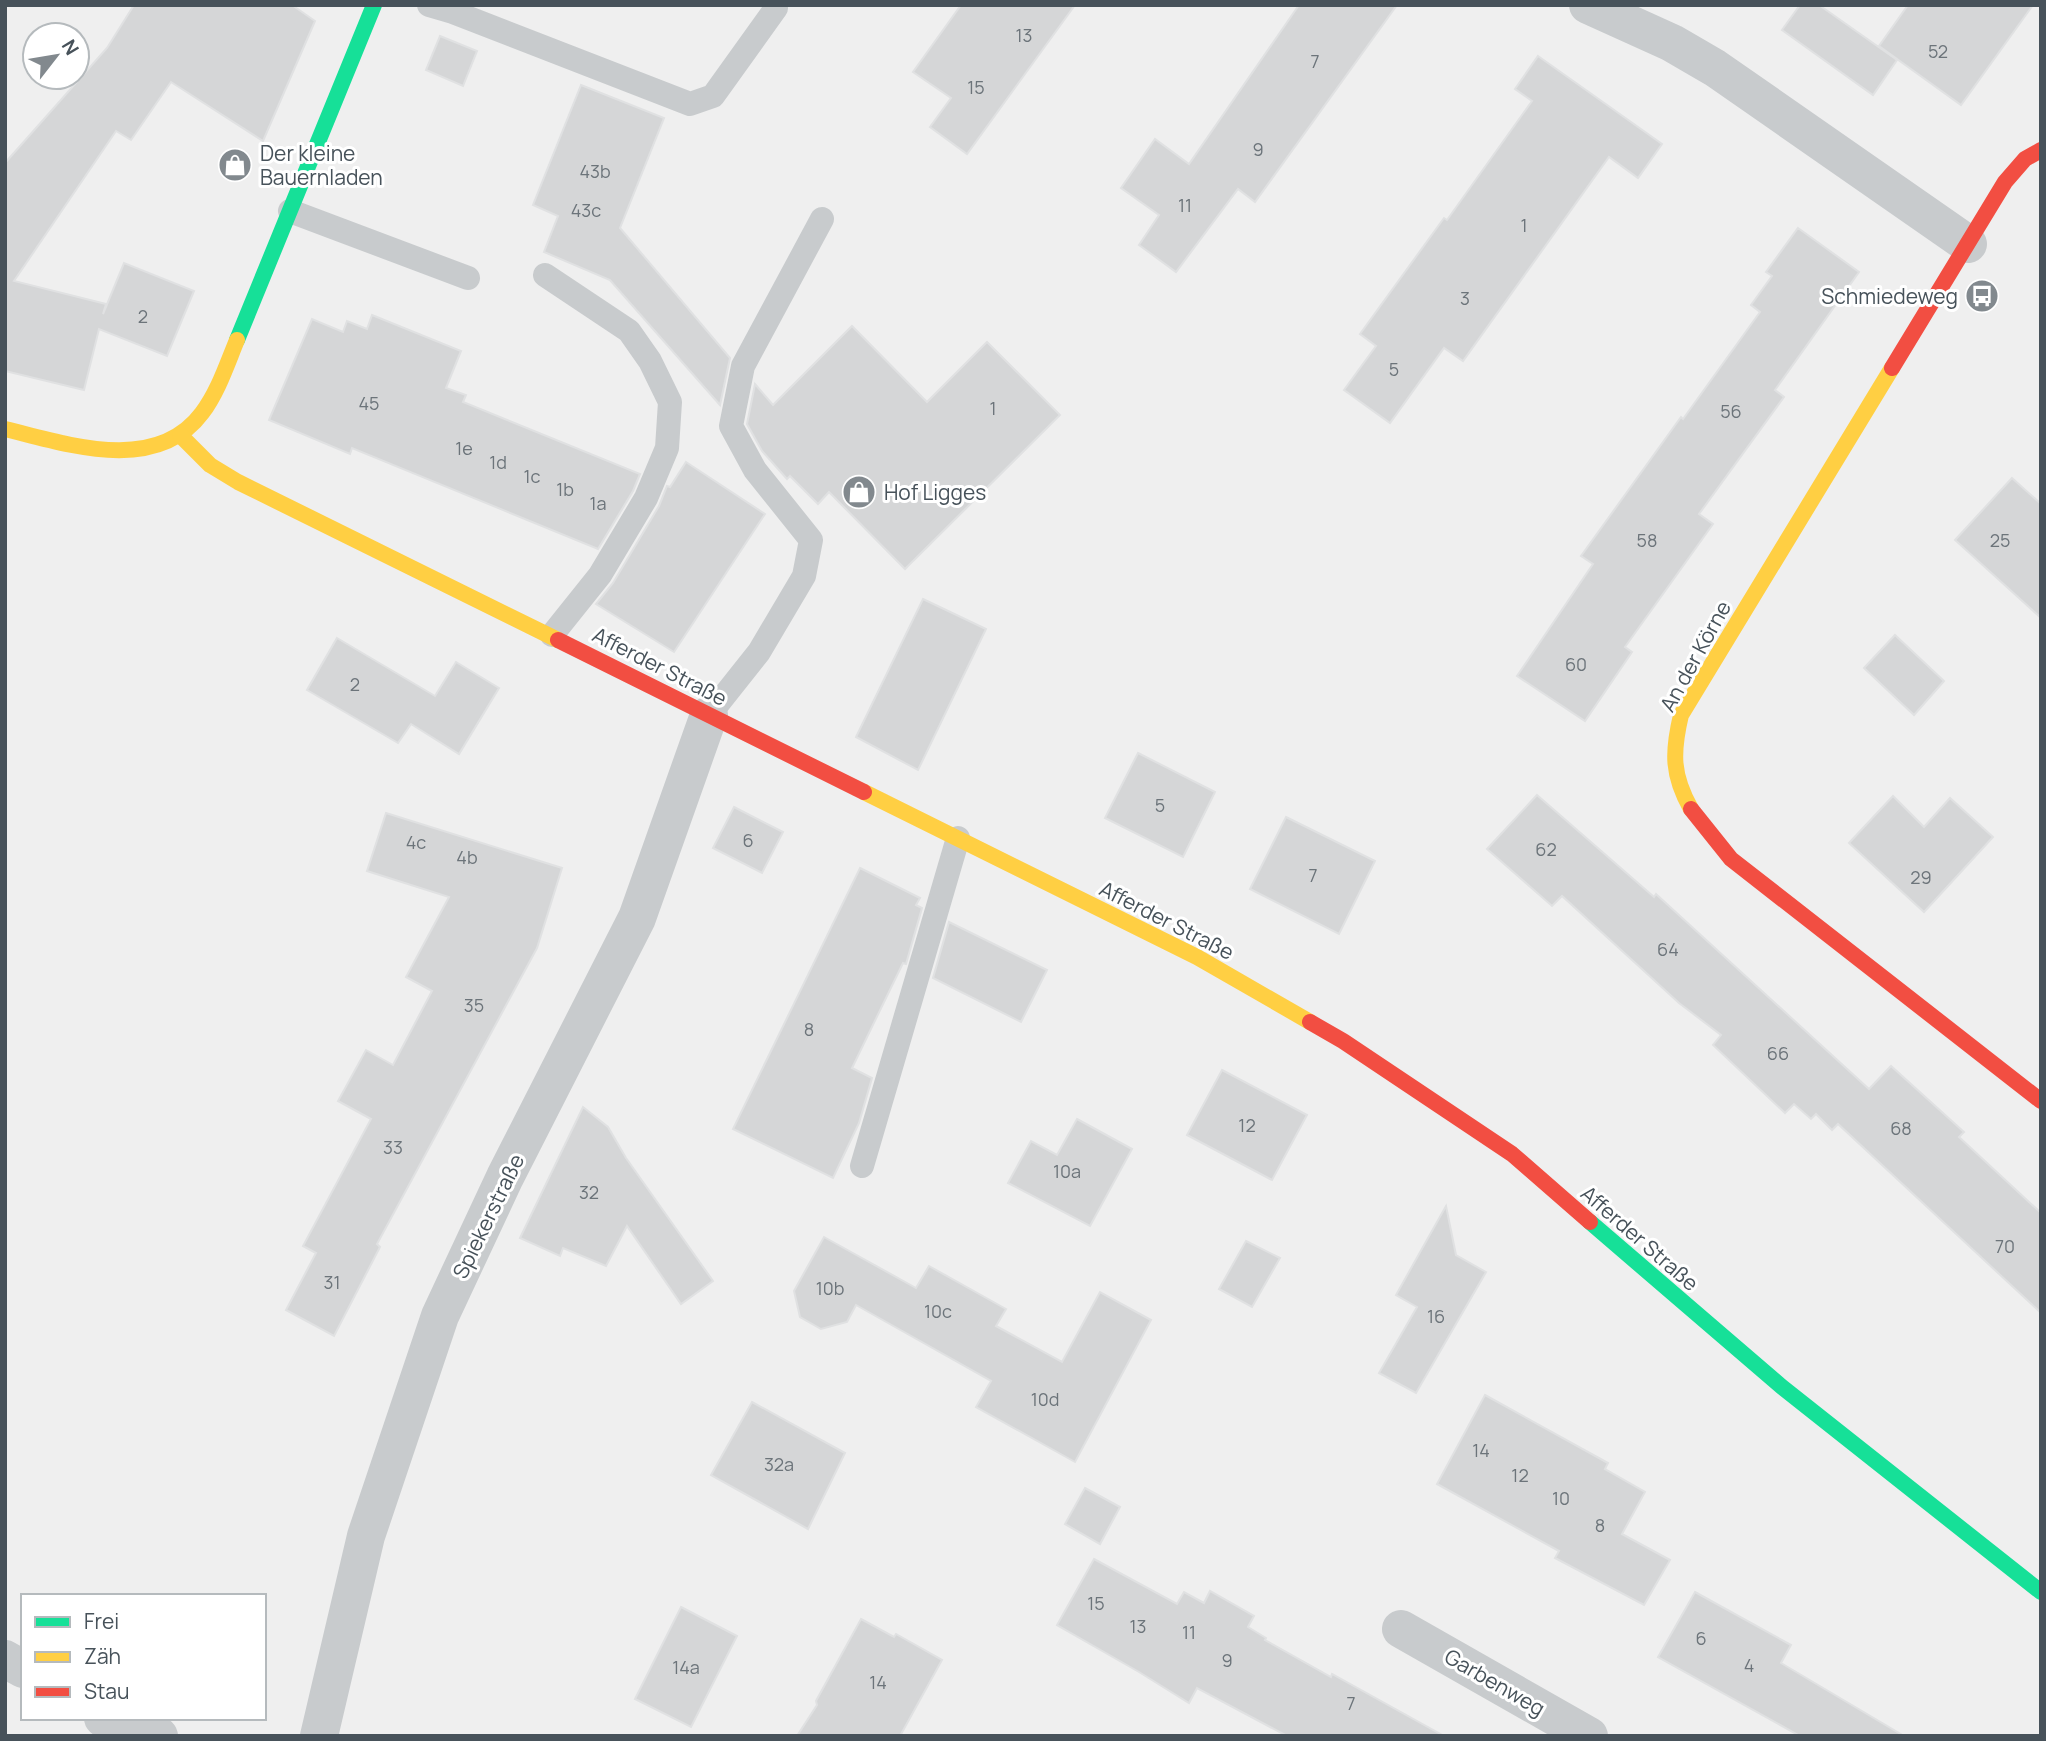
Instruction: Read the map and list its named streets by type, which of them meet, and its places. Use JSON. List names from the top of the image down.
{
  "streets": {
    "street": [
      "An der Körne",
      "Afferder Straße",
      "Spiekerstraße",
      "Garbenweg"
    ]
  },
  "crossings": [
    ["Afferder Straße", "Spiekerstraße"]
  ],
  "places": {
    "shop": ["Der kleine Bauernladen", "Hof Ligges"],
    "bus stop": ["Schmiedeweg"]
  },
  "house_numbers": [
    "13",
    "52",
    "7",
    "15",
    "9",
    "43b",
    "11",
    "43c",
    "1",
    "3",
    "2",
    "5",
    "45",
    "1",
    "56",
    "1e",
    "1d",
    "1c",
    "1b",
    "1a",
    "58",
    "25",
    "60",
    "2",
    "5",
    "6",
    "4c",
    "62",
    "4b",
    "7",
    "29",
    "64",
    "35",
    "8",
    "66",
    "12",
    "68",
    "33",
    "10a",
    "32",
    "70",
    "31",
    "10b",
    "10c",
    "16",
    "10d",
    "14",
    "32a",
    "12",
    "10",
    "8",
    "15",
    "13",
    "11",
    "6",
    "9",
    "4",
    "14a",
    "14",
    "7"
  ],
  "legend": ["Frei", "Zäh", "Stau"],
  "north": "top right"
}
